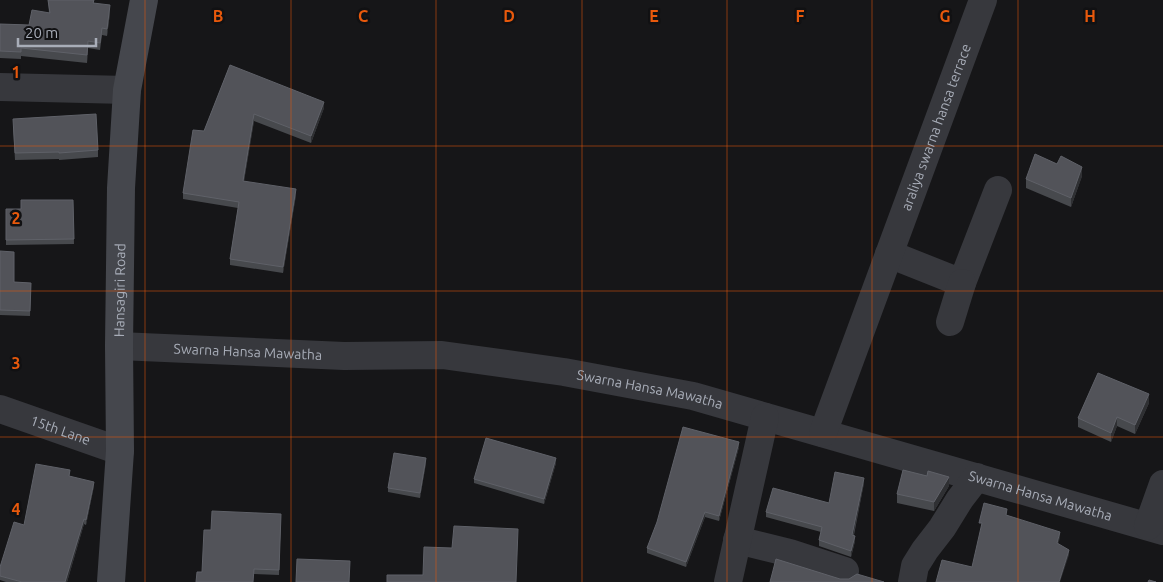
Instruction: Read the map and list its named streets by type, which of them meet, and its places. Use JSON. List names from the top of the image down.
{
  "streets": {
    "street": [
      "araliya swarna hansa terrace",
      "Hansagiri Road",
      "Swarna Hansa Mawatha",
      "15th Lane"
    ]
  },
  "crossings": [
    ["araliya swarna hansa terrace", "Swarna Hansa Mawatha"],
    ["Hansagiri Road", "Swarna Hansa Mawatha"],
    ["Hansagiri Road", "15th Lane"]
  ],
  "scale_bar": "20 m",
  "grid": {
    "columns": [
      "B",
      "C",
      "D",
      "E",
      "F",
      "G",
      "H"
    ],
    "rows": [
      "1",
      "2",
      "3",
      "4"
    ]
  }
}
